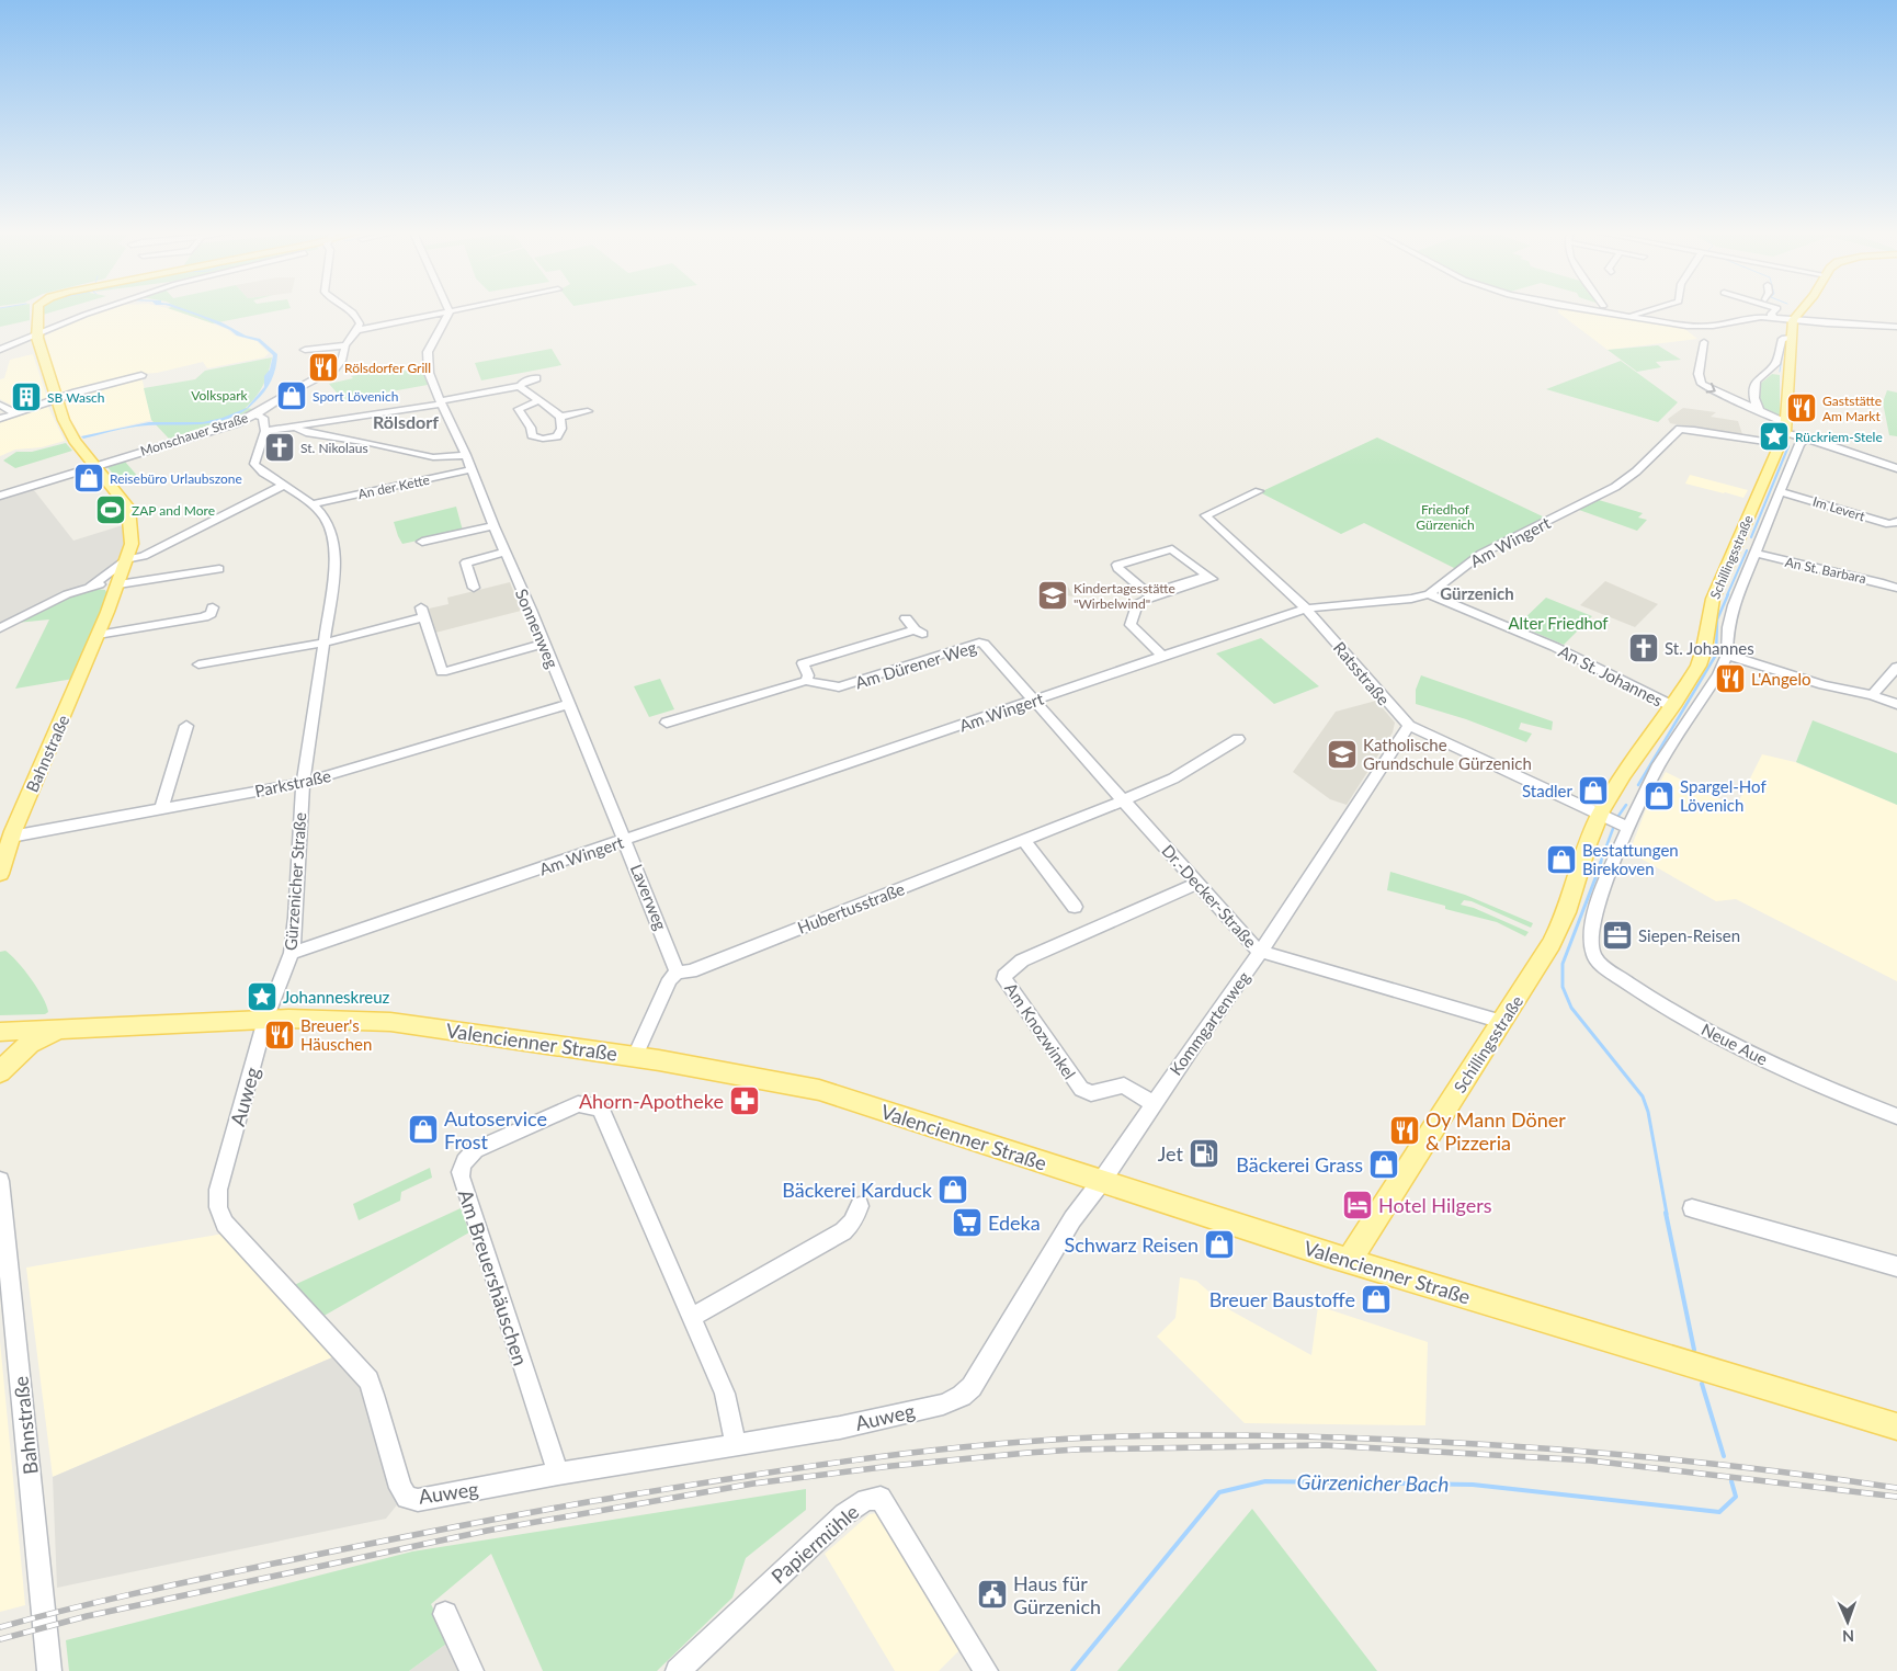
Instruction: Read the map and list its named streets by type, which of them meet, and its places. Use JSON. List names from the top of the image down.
{
  "streets": {
    "main road": ["Schillingsstraße", "Bahnstraße", "Valencienner Straße"],
    "street": [
      "Monschauer Straße",
      "An der Kette",
      "Im Levert",
      "Am Wingert",
      "An St. Barbara",
      "Sonnenweg",
      "Am Dürener Weg",
      "Ratsstraße",
      "An St. Johannes",
      "Parkstraße",
      "Gürzenicher Straße",
      "Dr.-Decker-Straße",
      "Laverweg",
      "Hubertusstraße",
      "Kommgartenweg",
      "Am Knozwinkel",
      "Neue Aue",
      "Auweg",
      "Am Breuershäuschen",
      "Papiermühle"
    ]
  },
  "crossings": [
    ["Monschauer Straße", "Bahnstraße"],
    ["An der Kette", "Sonnenweg"],
    ["An der Kette", "Gürzenicher Straße"],
    ["Im Levert", "Schillingsstraße"],
    ["Am Wingert", "Schillingsstraße"],
    ["Am Wingert", "Am Dürener Weg"],
    ["Am Wingert", "Ratsstraße"],
    ["Am Wingert", "An St. Johannes"],
    ["Am Wingert", "Gürzenicher Straße"],
    ["Am Wingert", "Dr.-Decker-Straße"],
    ["Am Wingert", "Laverweg"],
    ["Schillingsstraße", "An St. Barbara"],
    ["Schillingsstraße", "Ratsstraße"],
    ["Schillingsstraße", "An St. Johannes"],
    ["Schillingsstraße", "Dr.-Decker-Straße"],
    ["Schillingsstraße", "Valencienner Straße"],
    ["Schillingsstraße", "Neue Aue"],
    ["Sonnenweg", "Parkstraße"],
    ["Sonnenweg", "Laverweg"],
    ["Am Dürener Weg", "Dr.-Decker-Straße"],
    ["Ratsstraße", "Kommgartenweg"],
    ["Bahnstraße", "Parkstraße"],
    ["Parkstraße", "Gürzenicher Straße"],
    ["Parkstraße", "Laverweg"],
    ["Gürzenicher Straße", "Valencienner Straße"],
    ["Gürzenicher Straße", "Auweg"],
    ["Dr.-Decker-Straße", "Hubertusstraße"],
    ["Dr.-Decker-Straße", "Kommgartenweg"],
    ["Dr.-Decker-Straße", "Am Knozwinkel"],
    ["Laverweg", "Hubertusstraße"],
    ["Kommgartenweg", "Am Knozwinkel"],
    ["Kommgartenweg", "Valencienner Straße"],
    ["Kommgartenweg", "Auweg"],
    ["Valencienner Straße", "Auweg"],
    ["Auweg", "Am Breuershäuschen"]
  ],
  "districts": ["Rölsdorf", "Gürzenich"],
  "water": ["Gürzenicher Bach"],
  "parks": ["Volkspark", "Friedhof Gürzenich", "Alter Friedhof"],
  "places": {
    "restaurant": [
      "Rölsdorfer Grill",
      "Gaststätte Am Markt",
      "L'Angelo",
      "Breuer's Häuschen",
      "Oy Mann Döner & Pizzeria"
    ],
    "shop": [
      "Sport Lövenich",
      "Reisebüro Urlaubszone",
      "Stadler",
      "Spargel-Hof Lövenich",
      "Bestattungen Birekoven",
      "Autoservice Frost",
      "Bäckerei Grass",
      "Bäckerei Karduck",
      "Schwarz Reisen",
      "Breuer Baustoffe"
    ],
    "building": ["SB Wasch"],
    "place": ["Rückriem-Stele", "Johanneskreuz"],
    "church": ["St. Nikolaus", "St. Johannes"],
    "sports": ["ZAP and More"],
    "school or university": ["Kindertagesstätte \"Wirbelwind\"", "Katholische Grundschule Gürzenich"],
    "office": ["Siepen-Reisen"],
    "pharmacy": ["Ahorn-Apotheke"],
    "fuel station": ["Jet"],
    "hotel": ["Hotel Hilgers"],
    "supermarket": ["Edeka"],
    "public building": ["Haus für Gürzenich"]
  },
  "north": "bottom"
}
